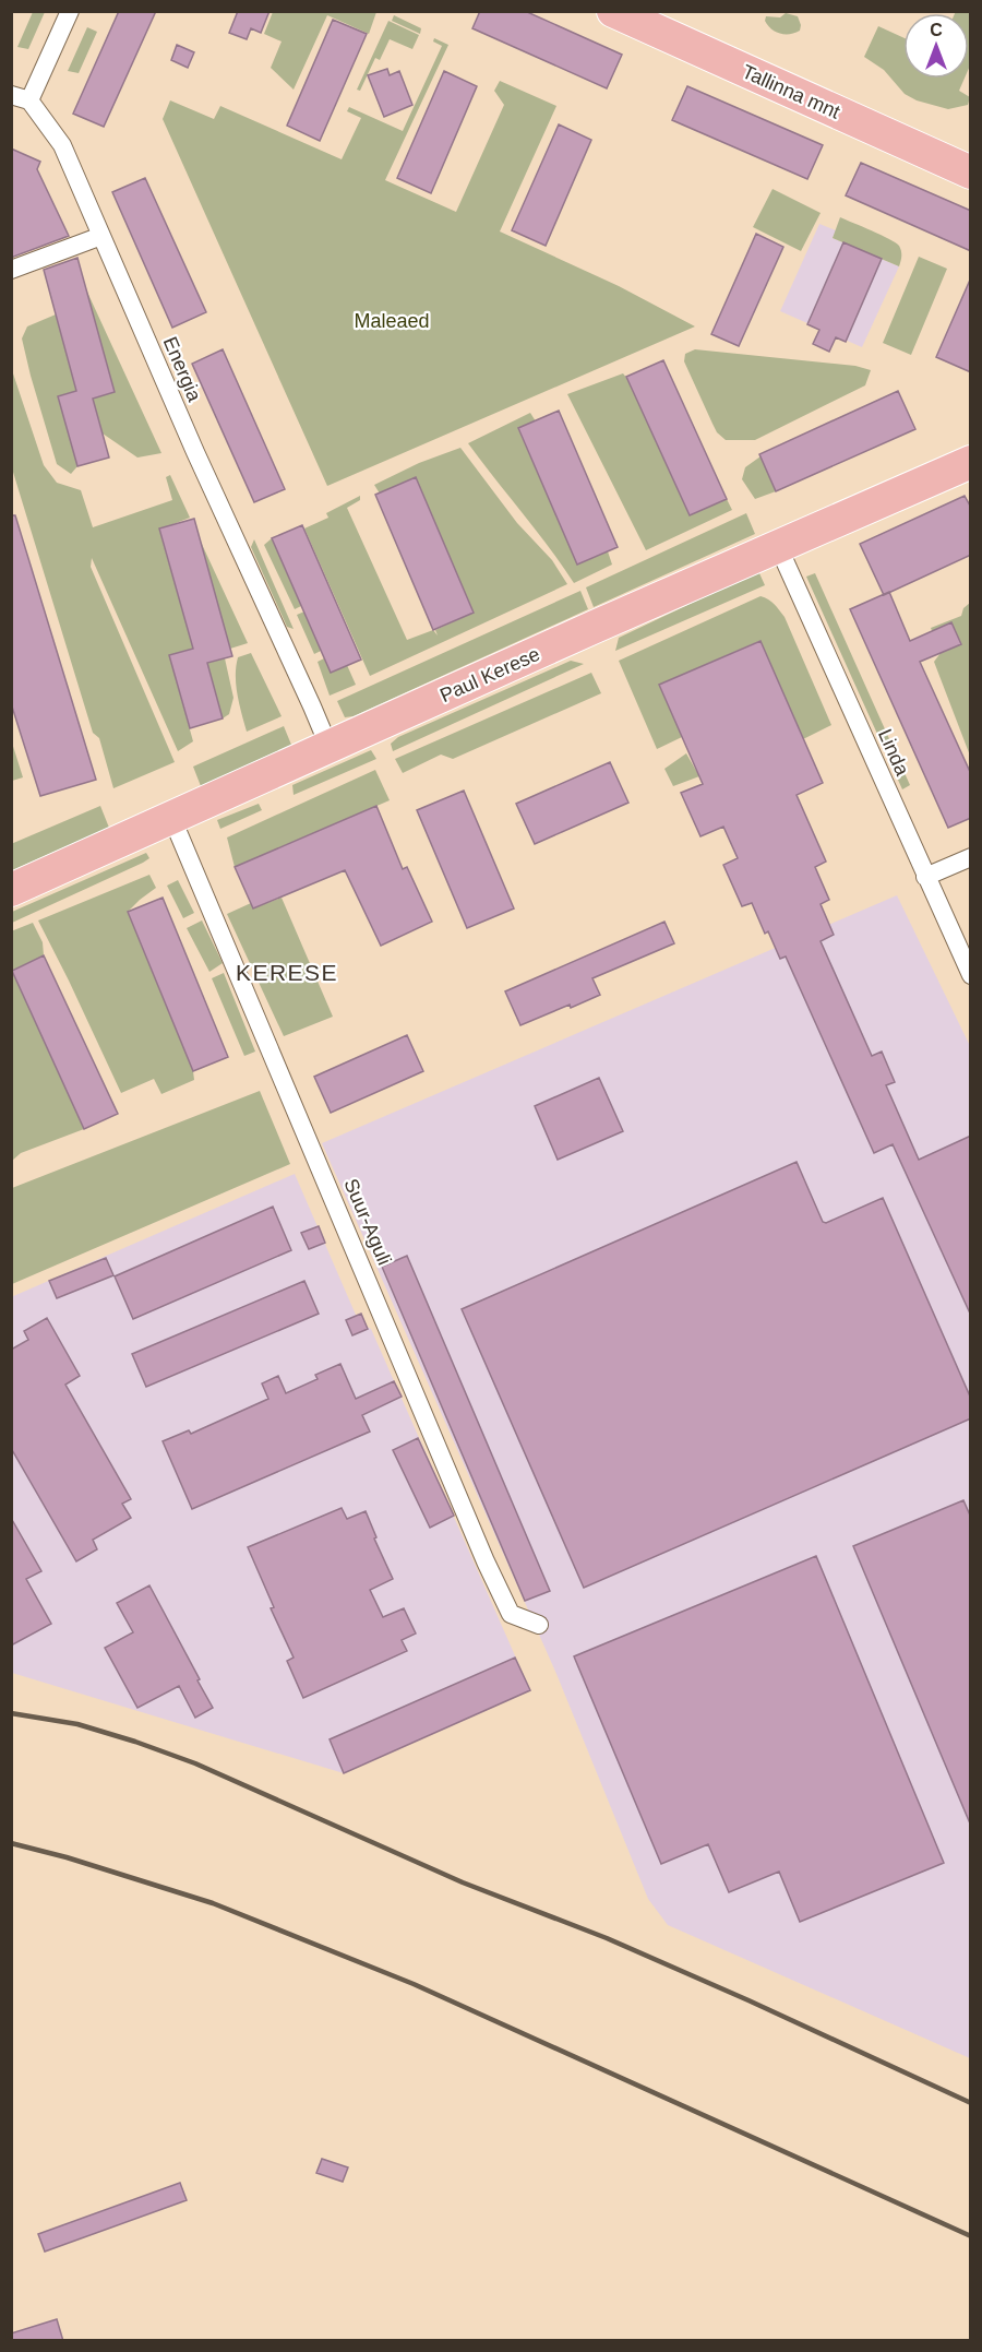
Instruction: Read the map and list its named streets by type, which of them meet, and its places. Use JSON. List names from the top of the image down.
{
  "streets": {
    "highway": ["Tallinna mnt", "Paul Kerese"],
    "street": ["Energia", "Linda", "Suur-Aguli"]
  },
  "crossings": [
    ["Energia", "Paul Kerese"],
    ["Paul Kerese", "Linda"],
    ["Paul Kerese", "Suur-Aguli"]
  ],
  "districts": ["KERESE"],
  "parks": ["Maleaed"],
  "north": "top"
}
